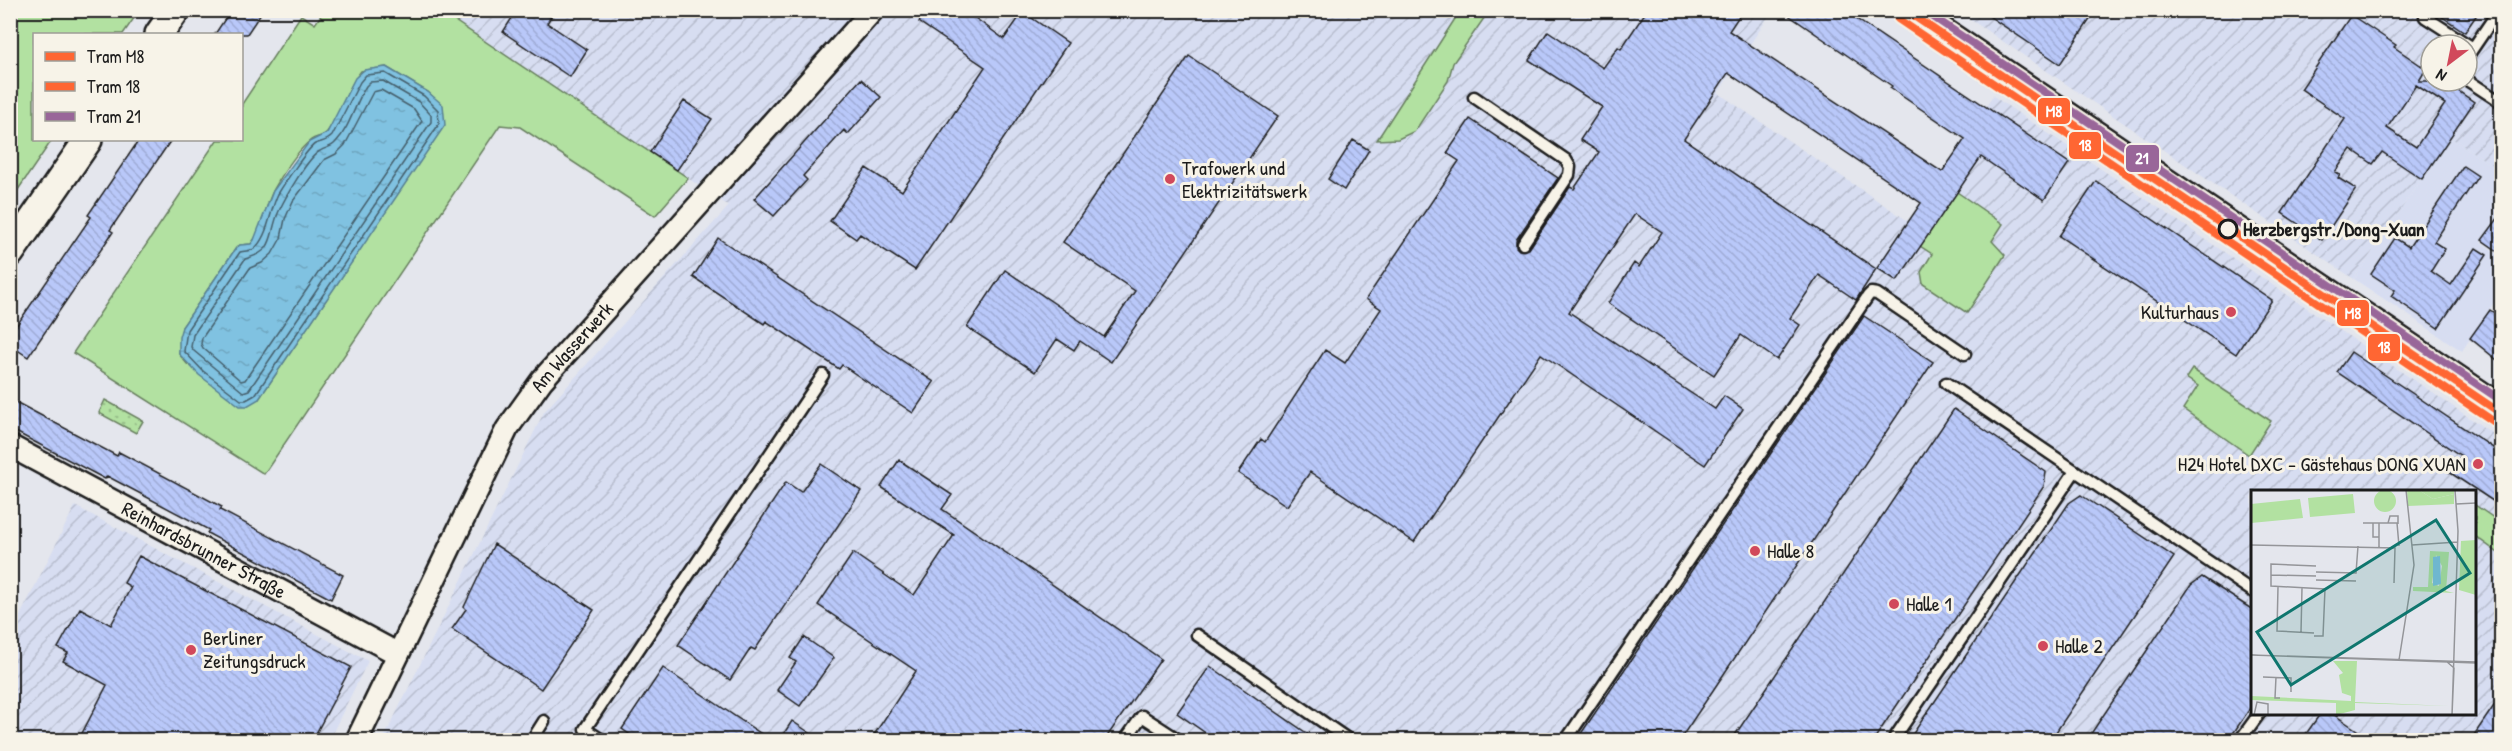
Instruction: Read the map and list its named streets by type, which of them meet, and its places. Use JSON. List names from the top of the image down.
{
  "streets": {
    "street": ["Am Wasserwerk", "Reinhardsbrunner Straße"]
  },
  "crossings": [
    ["Am Wasserwerk", "Reinhardsbrunner Straße"]
  ],
  "places": [
    "Trafowerk und Elektrizitätswerk",
    "Herzbergstr./Dong-Xuan",
    "Kulturhaus",
    "H24 Hotel DXC - Gästehaus DONG XUAN",
    "Halle 8",
    "Halle 1",
    "Halle 2",
    "Berliner Zeitungsdruck"
  ],
  "lines": ["tram line M8", "tram line 21", "tram line 18"],
  "legend": ["Tram M8", "Tram 18", "Tram 21"],
  "north": "bottom left"
}
